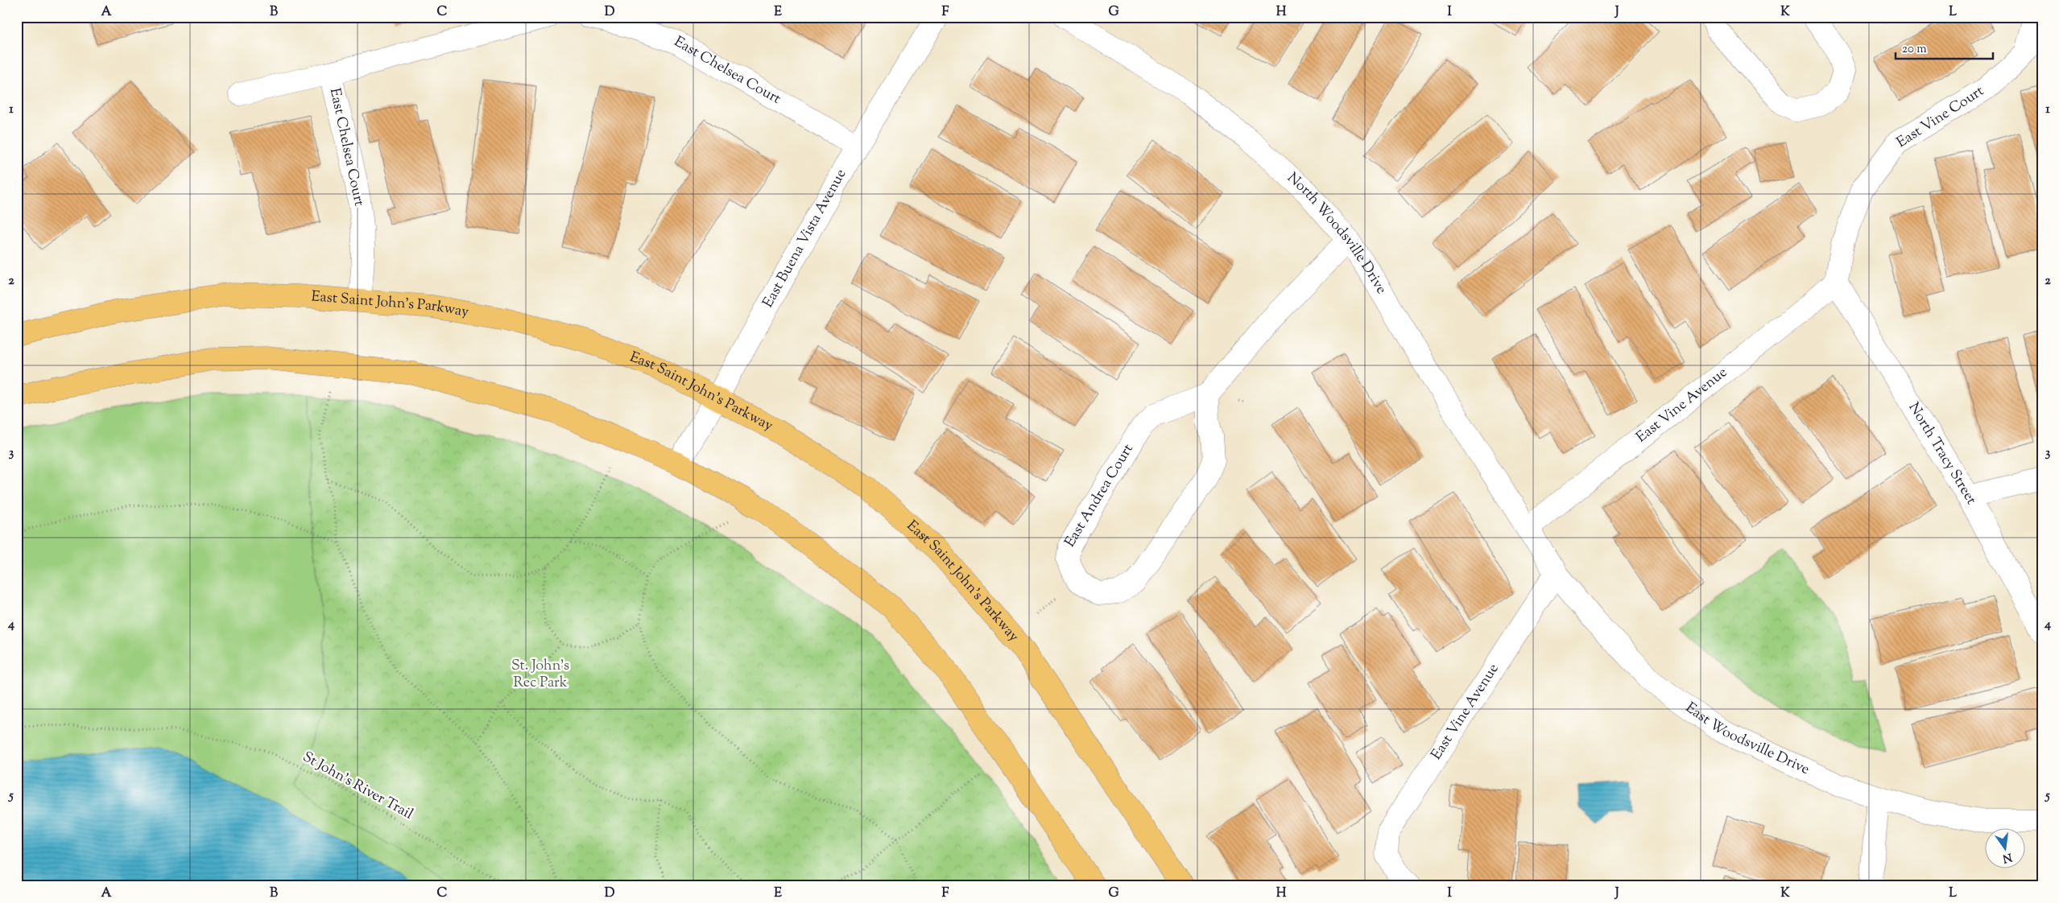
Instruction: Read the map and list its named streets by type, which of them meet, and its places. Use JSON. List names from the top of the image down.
{
  "streets": {
    "main road": ["East Saint John's Parkway"],
    "street": [
      "East Chelsea Court",
      "East Vine Court",
      "North Woodsville Drive",
      "East Buena Vista Avenue",
      "East Vine Avenue",
      "North Tracy Street",
      "East Andrea Court",
      "East Woodsville Drive"
    ],
    "path": ["St John's River Trail"]
  },
  "crossings": [
    ["East Chelsea Court", "East Buena Vista Avenue"],
    ["East Chelsea Court", "East Saint John's Parkway"],
    ["East Vine Court", "East Vine Avenue"],
    ["East Vine Court", "North Tracy Street"],
    ["North Woodsville Drive", "East Vine Avenue"],
    ["North Woodsville Drive", "East Woodsville Drive"],
    ["East Buena Vista Avenue", "East Saint John's Parkway"],
    ["East Vine Avenue", "North Tracy Street"],
    ["East Vine Avenue", "East Woodsville Drive"]
  ],
  "parks": ["St. John's Rec Park"],
  "scale_bar": "20 m",
  "north": "bottom",
  "grid": {
    "columns": [
      "A",
      "B",
      "C",
      "D",
      "E",
      "F",
      "G",
      "H",
      "I",
      "J",
      "K",
      "L"
    ],
    "rows": [
      "1",
      "2",
      "3",
      "4",
      "5"
    ]
  }
}
